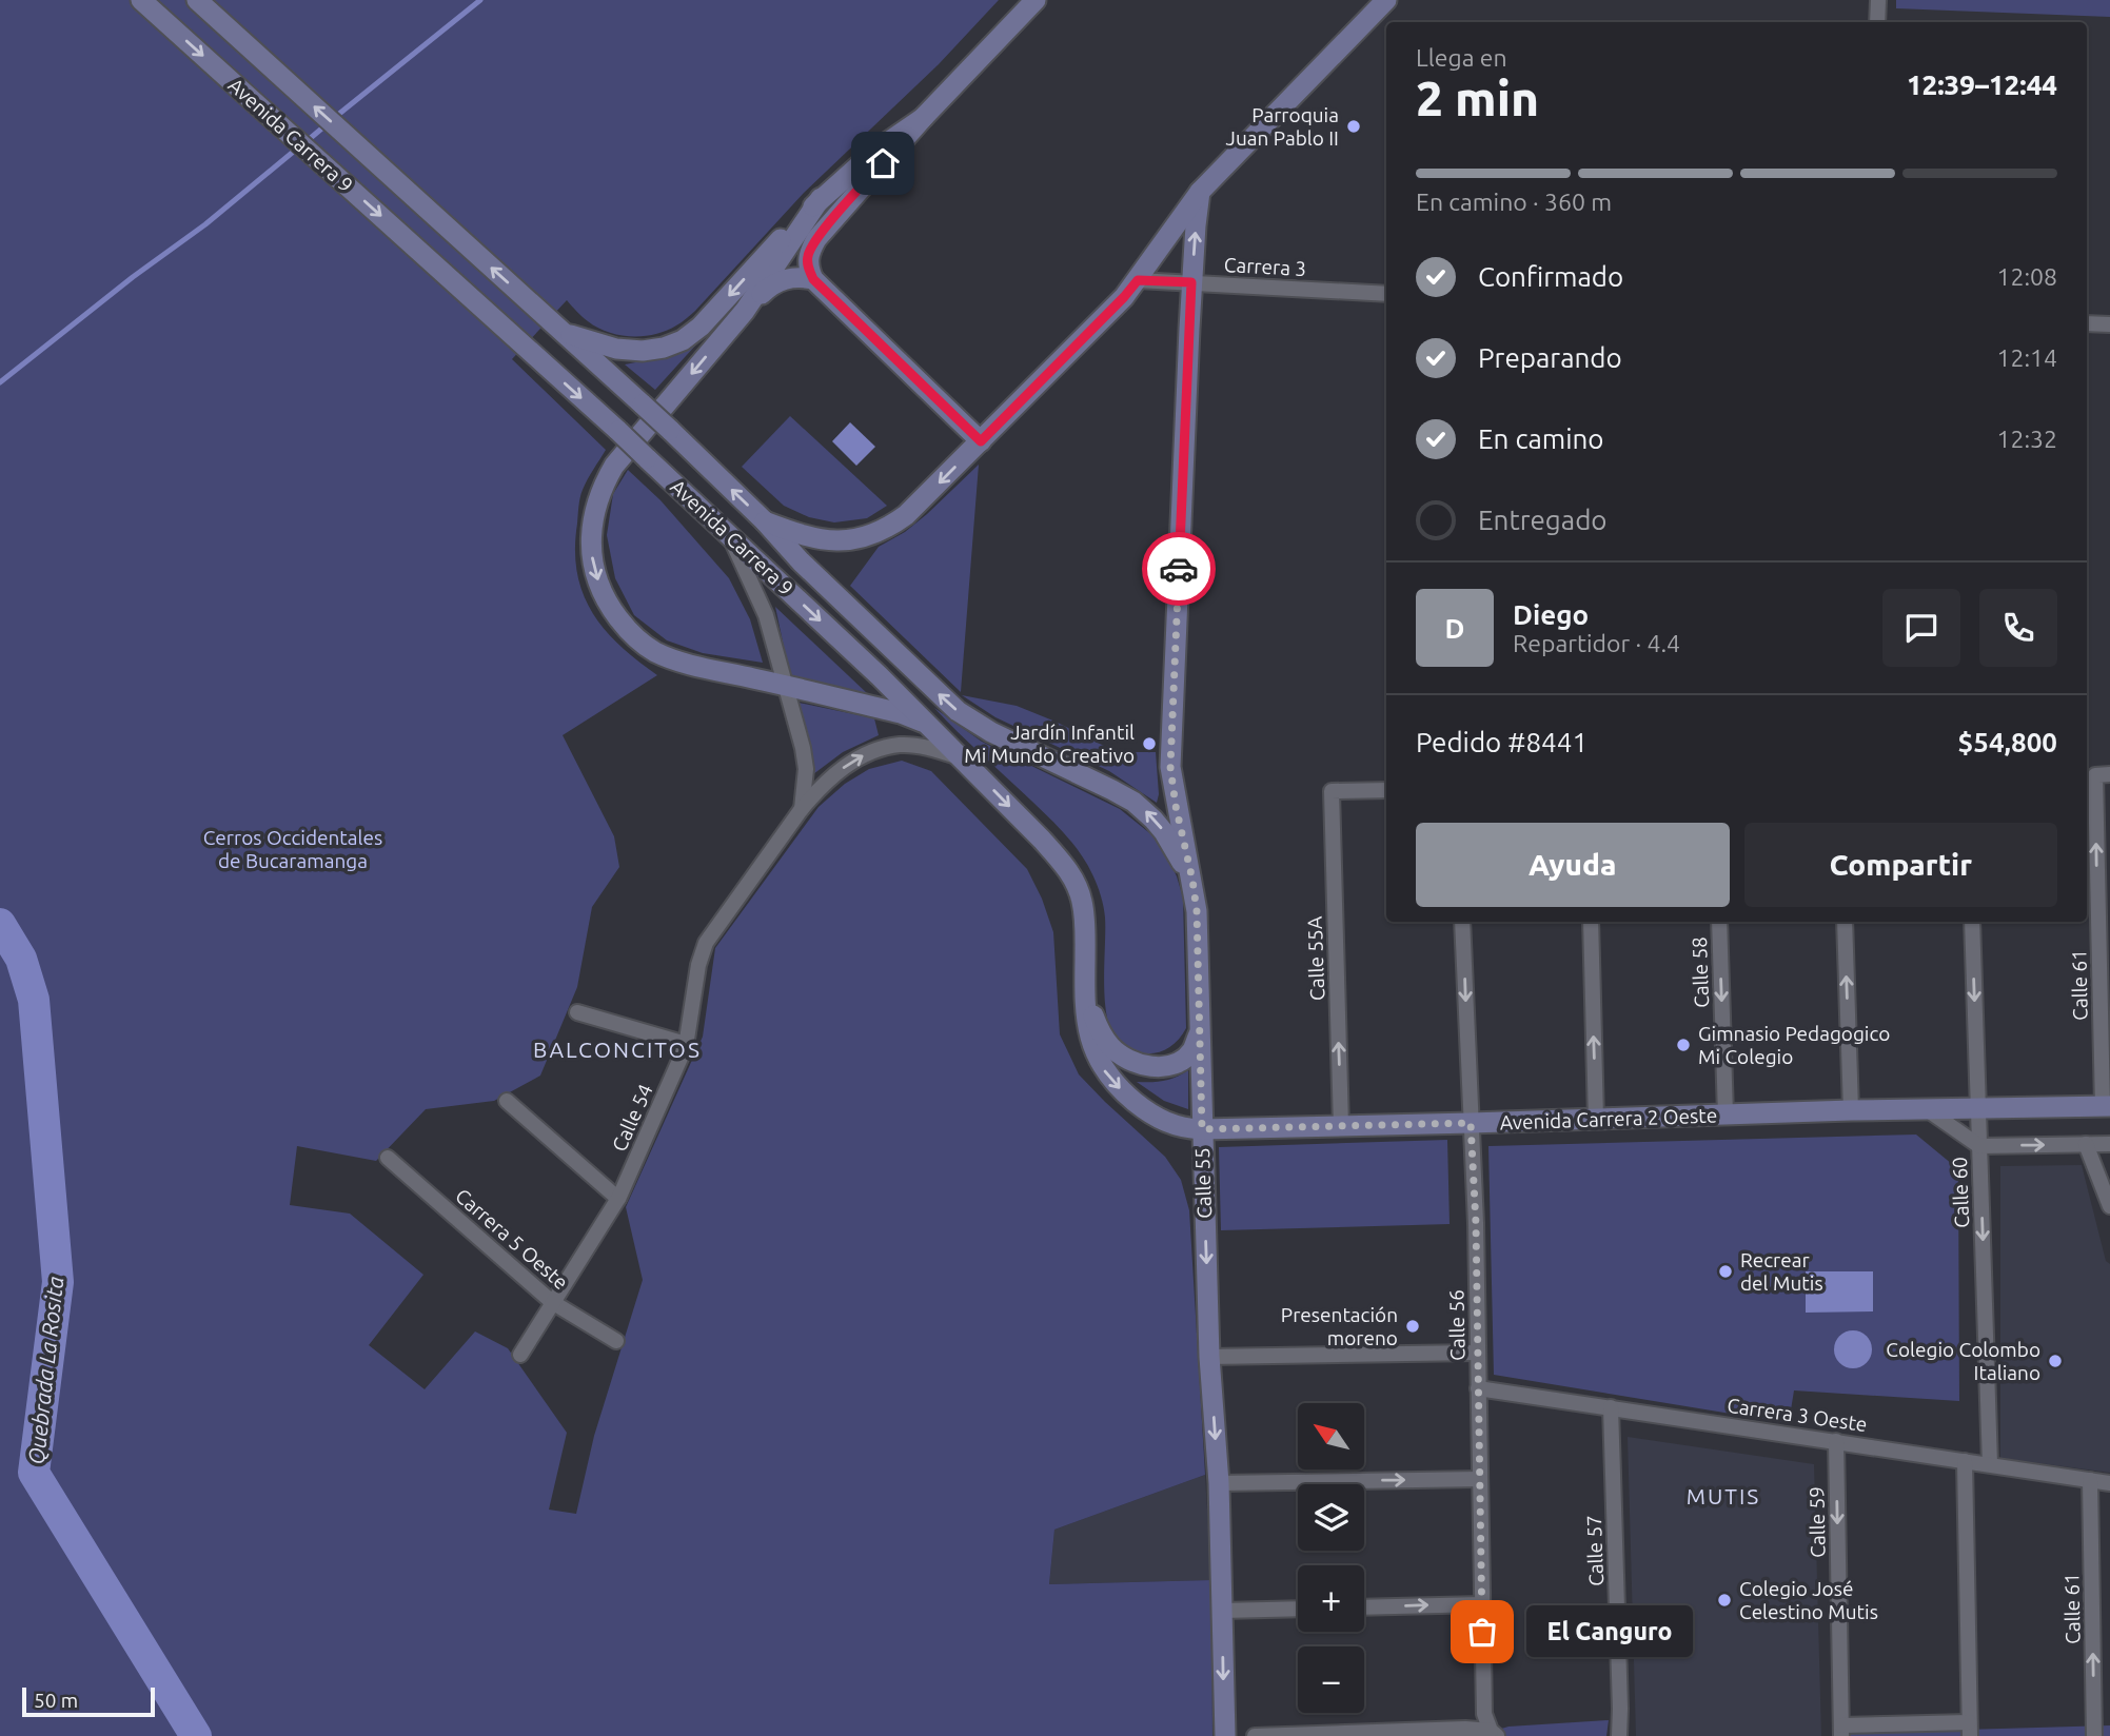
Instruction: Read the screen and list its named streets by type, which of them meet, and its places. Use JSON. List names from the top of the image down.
{
  "streets": {
    "main road": ["Avenida Carrera 9", "Avenida Carrera 2 Oeste", "Calle 55"],
    "street": [
      "Carrera 3",
      "Calle 55A",
      "Calle 58",
      "Calle 61",
      "Calle 54",
      "Calle 60",
      "Carrera 5 Oeste",
      "Calle 56",
      "Carrera 3 Oeste",
      "Calle 59",
      "Calle 57"
    ]
  },
  "crossings": [
    ["Avenida Carrera 9", "Calle 54"],
    ["Avenida Carrera 9", "Avenida Carrera 2 Oeste"],
    ["Avenida Carrera 9", "Calle 55"],
    ["Carrera 3", "Calle 55"],
    ["Calle 55A", "Avenida Carrera 2 Oeste"],
    ["Calle 58", "Avenida Carrera 2 Oeste"],
    ["Calle 61", "Avenida Carrera 2 Oeste"],
    ["Calle 61", "Carrera 3 Oeste"],
    ["Calle 54", "Carrera 5 Oeste"],
    ["Avenida Carrera 2 Oeste", "Calle 55"],
    ["Avenida Carrera 2 Oeste", "Calle 60"],
    ["Avenida Carrera 2 Oeste", "Calle 56"],
    ["Calle 60", "Carrera 3 Oeste"],
    ["Calle 56", "Carrera 3 Oeste"],
    ["Carrera 3 Oeste", "Calle 59"],
    ["Carrera 3 Oeste", "Calle 57"]
  ],
  "one_way": ["Calle 55A"],
  "districts": ["BALCONCITOS", "MUTIS"],
  "water": ["Quebrada La Rosita"],
  "parks": ["Cerros Occidentales de Bucaramanga"],
  "places": [
    "Parroquia Juan Pablo II",
    "Jardín Infantil Mi Mundo Creativo",
    "Gimnasio Pedagogico Mi Colegio",
    "Recrear del Mutis",
    "Presentación moreno",
    "Colegio Colombo Italiano",
    "Colegio José Celestino Mutis",
    "El Canguro"
  ],
  "scale_bar": "50 m",
  "north": "top left",
  "page": {
    "heading": ["2 min", "Llega en", "12:39–12:44"],
    "panel": [
      "Diego",
      "Repartidor · 4.4",
      "Pedido #8441",
      "$54,800"
    ],
    "bar": "En camino · 360 m",
    "list": [
      ["Confirmado", "12:08"],
      ["Preparando", "12:14"],
      ["En camino", "12:32"],
      "Entregado"
    ],
    "round": "D",
    "buttons": ["Ayuda", "Compartir"],
    "map_buttons": ["+", "−"],
    "bubble": "El Canguro",
    "scale": "50 m"
  }
}
